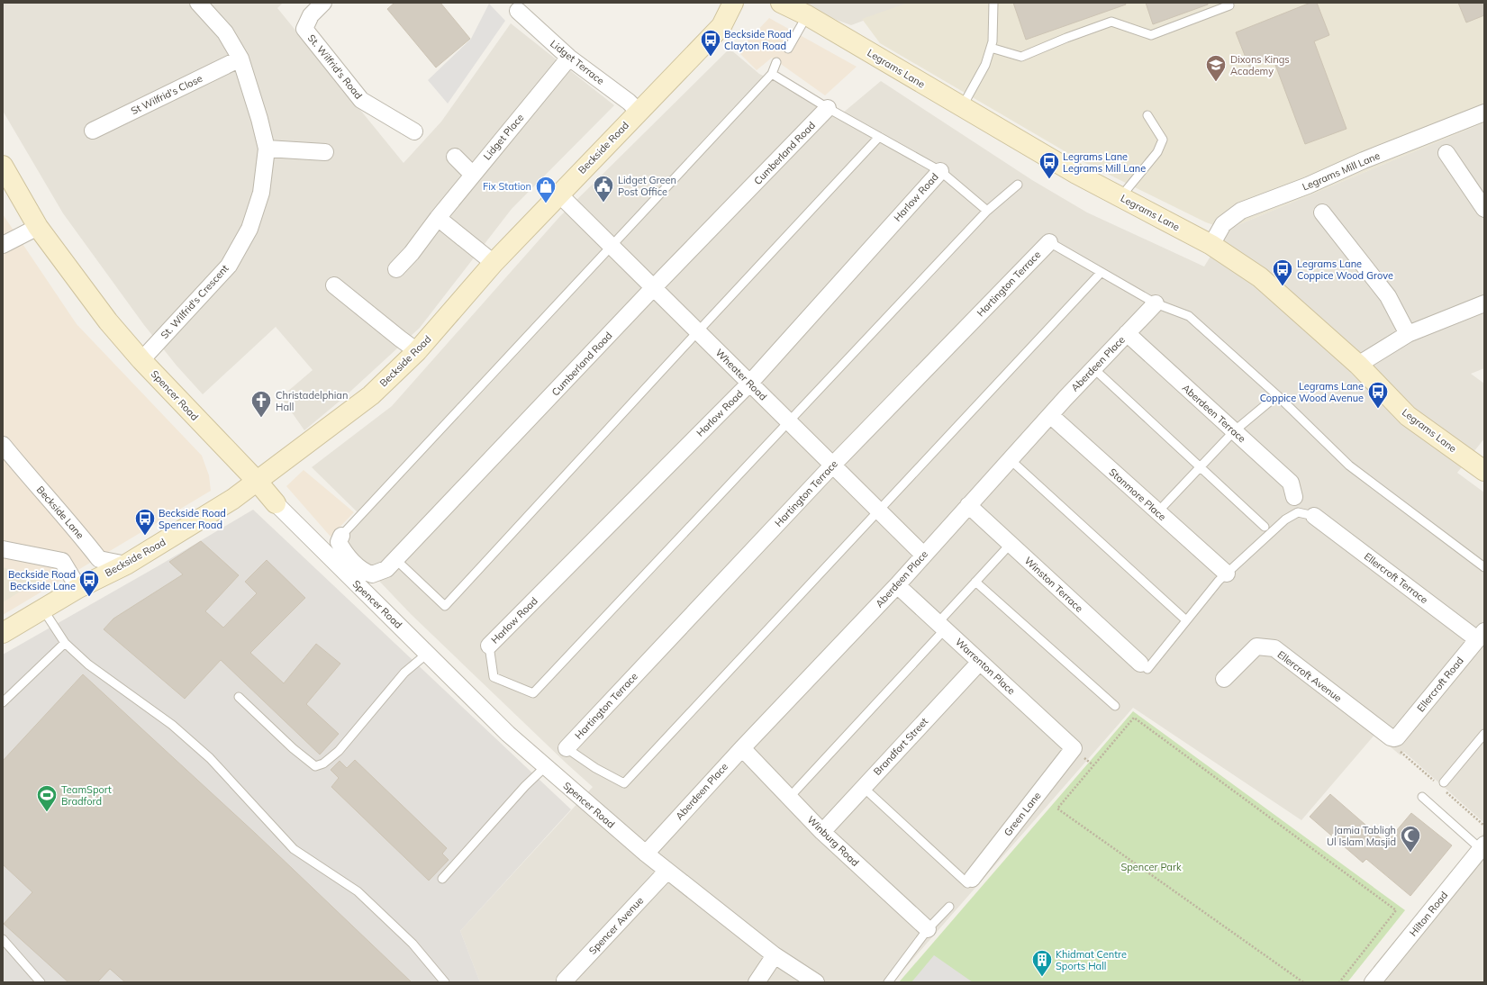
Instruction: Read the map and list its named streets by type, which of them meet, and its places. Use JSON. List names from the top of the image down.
{
  "streets": {
    "street": [
      "Lidget Terrace",
      "St. Wilfrid's Road",
      "Legrams Lane",
      "St Wilfrid's Close",
      "Lidget Place",
      "Beckside Road",
      "Cumberland Road",
      "Legrams Mill Lane",
      "Harlow Road",
      "Hartington Terrace",
      "St. Wilfrid's Crescent",
      "Aberdeen Place",
      "Wheater Road",
      "Spencer Road",
      "Aberdeen Terrace",
      "Stanmore Place",
      "Beckside Lane",
      "Ellercroft Terrace",
      "Winston Terrace",
      "Warrenton Place",
      "Ellercroft Avenue",
      "Ellercroft Road",
      "Brandfort Street",
      "Green Lane",
      "Winburg Road",
      "Hilton Road",
      "Spencer Avenue"
    ]
  },
  "crossings": [
    ["Lidget Terrace", "Lidget Place"],
    ["Lidget Terrace", "Beckside Road"],
    ["Legrams Lane", "Legrams Mill Lane"],
    ["St Wilfrid's Close", "St. Wilfrid's Crescent"],
    ["Beckside Road", "Wheater Road"],
    ["Beckside Road", "Spencer Road"],
    ["Beckside Road", "Beckside Lane"],
    ["Cumberland Road", "Wheater Road"],
    ["Harlow Road", "Wheater Road"],
    ["Hartington Terrace", "Wheater Road"],
    ["St. Wilfrid's Crescent", "Spencer Road"],
    ["Aberdeen Place", "Wheater Road"],
    ["Aberdeen Place", "Spencer Road"],
    ["Aberdeen Place", "Aberdeen Terrace"],
    ["Aberdeen Place", "Stanmore Place"],
    ["Aberdeen Place", "Winston Terrace"],
    ["Aberdeen Place", "Warrenton Place"],
    ["Aberdeen Place", "Winburg Road"],
    ["Spencer Road", "Spencer Avenue"],
    ["Ellercroft Terrace", "Ellercroft Road"],
    ["Warrenton Place", "Brandfort Street"],
    ["Warrenton Place", "Green Lane"],
    ["Ellercroft Avenue", "Ellercroft Road"],
    ["Brandfort Street", "Winburg Road"]
  ],
  "parks": ["Spencer Park"],
  "places": {
    "bus stop": [
      "Beckside Road Clayton Road",
      "Legrams Lane Legrams Mill Lane",
      "Legrams Lane Coppice Wood Grove",
      "Legrams Lane Coppice Wood Avenue",
      "Beckside Road Spencer Road",
      "Beckside Road Beckside Lane"
    ],
    "school or university": ["Dixons Kings Academy"],
    "public building": ["Lidget Green Post Office"],
    "shop": ["Fix Station"],
    "church": ["Christadelphian Hall"],
    "sports": ["TeamSport Bradford"],
    "mosque": ["Jamia Tabligh Ul Islam Masjid"],
    "building": ["Khidmat Centre Sports Hall"]
  }
}
